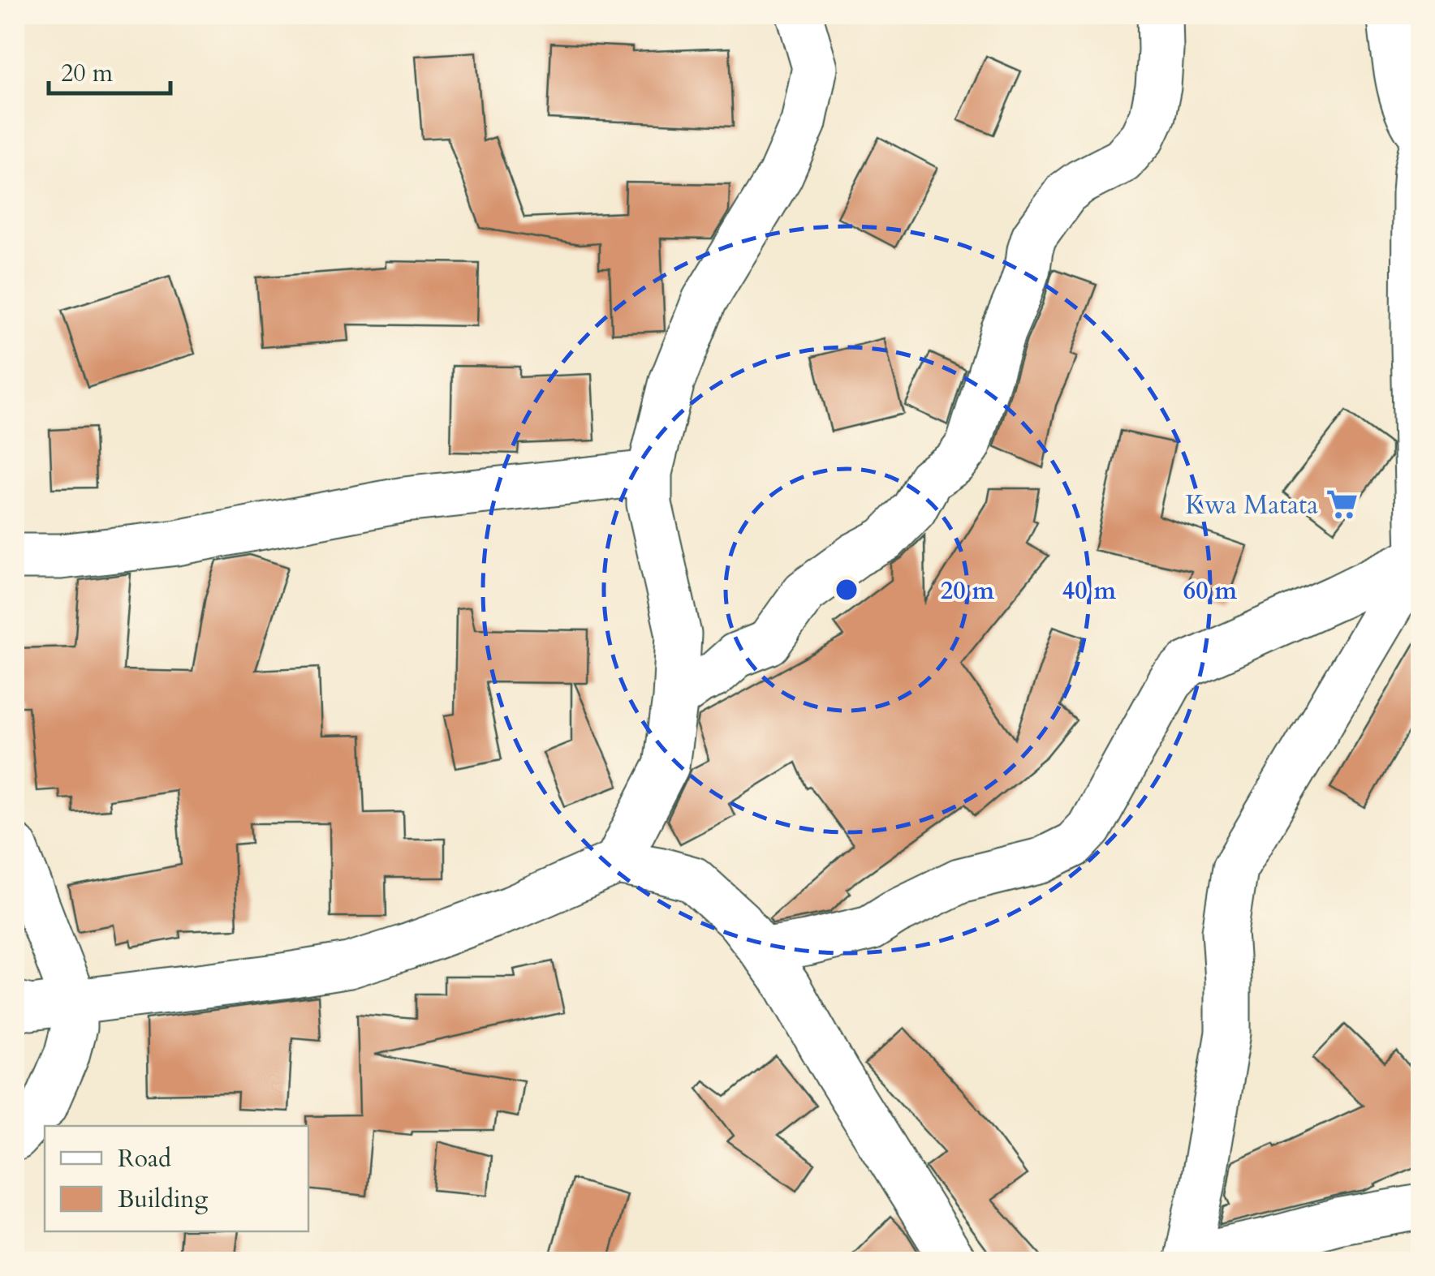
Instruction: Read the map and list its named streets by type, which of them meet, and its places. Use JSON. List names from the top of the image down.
{
  "places": {
    "supermarket": ["Kwa Matata"]
  },
  "legend": ["Road", "Building"],
  "scale_bar": "20 m",
  "rings": ["20 m", "40 m", "60 m"]
}
